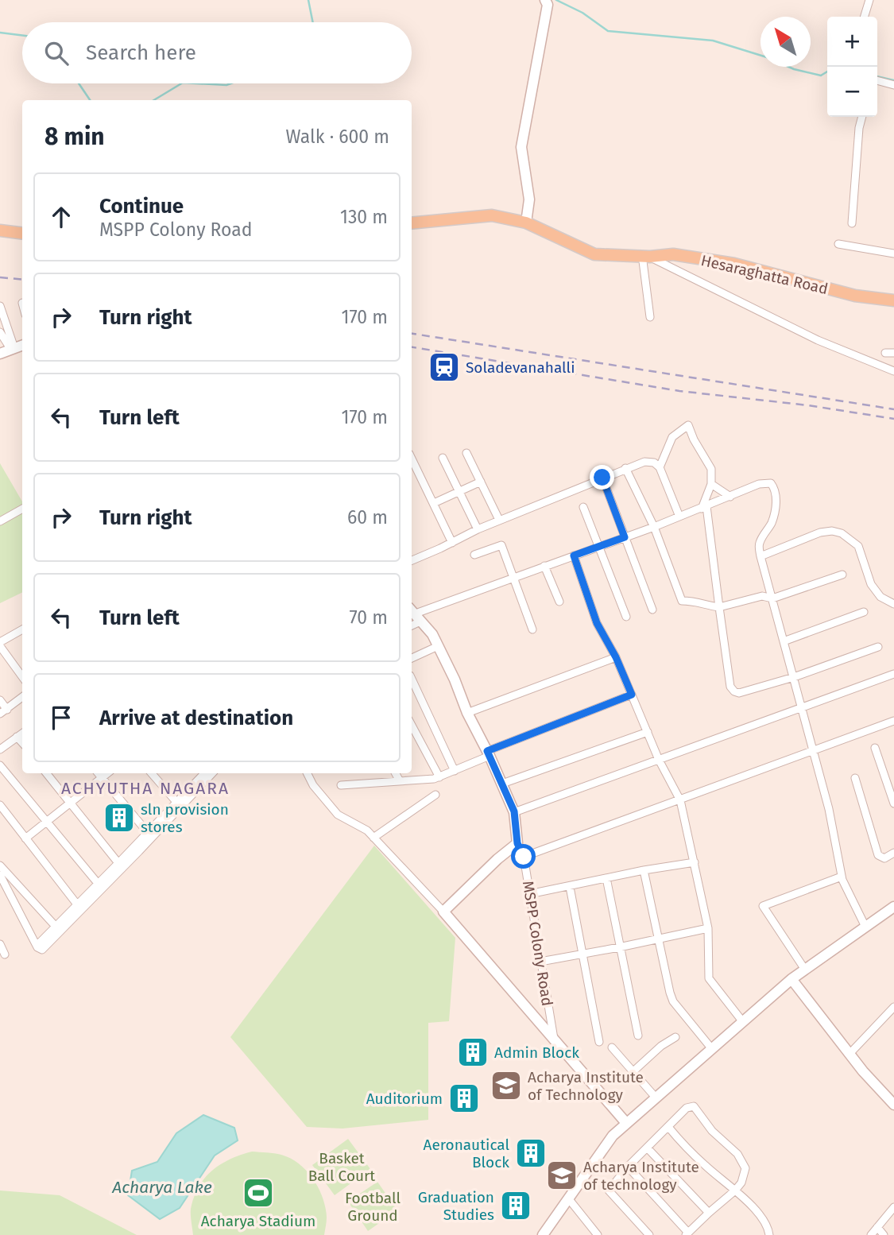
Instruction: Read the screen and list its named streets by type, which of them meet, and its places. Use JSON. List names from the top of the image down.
{
  "streets": {
    "main road": ["Hesaraghatta Road"],
    "street": ["MSPP Colony Road"]
  },
  "districts": ["ACHYUTHA NAGARA"],
  "water": ["Acharya Lake"],
  "parks": ["Basket Ball Court", "Football Ground"],
  "places": {
    "station": ["Soladevanahalli"],
    "building": [
      "sln provision stores",
      "Admin Block",
      "Auditorium",
      "Aeronautical Block",
      "Graduation Studies"
    ],
    "school or university": ["Acharya Institute of Technology", "Acharya Institute of technology"],
    "sports": ["Acharya Stadium"]
  },
  "north": "top left",
  "page": {
    "map_buttons": ["+", "−"],
    "search": "Search here",
    "heading": ["8 min", "Walk · 600 m"],
    "list": [
      ["Continue", "MSPP Colony Road", "130 m"],
      ["Turn right", "170 m"],
      ["Turn left", "170 m"],
      ["Turn right", "60 m"],
      ["Turn left", "70 m"],
      "Arrive at destination"
    ]
  }
}
